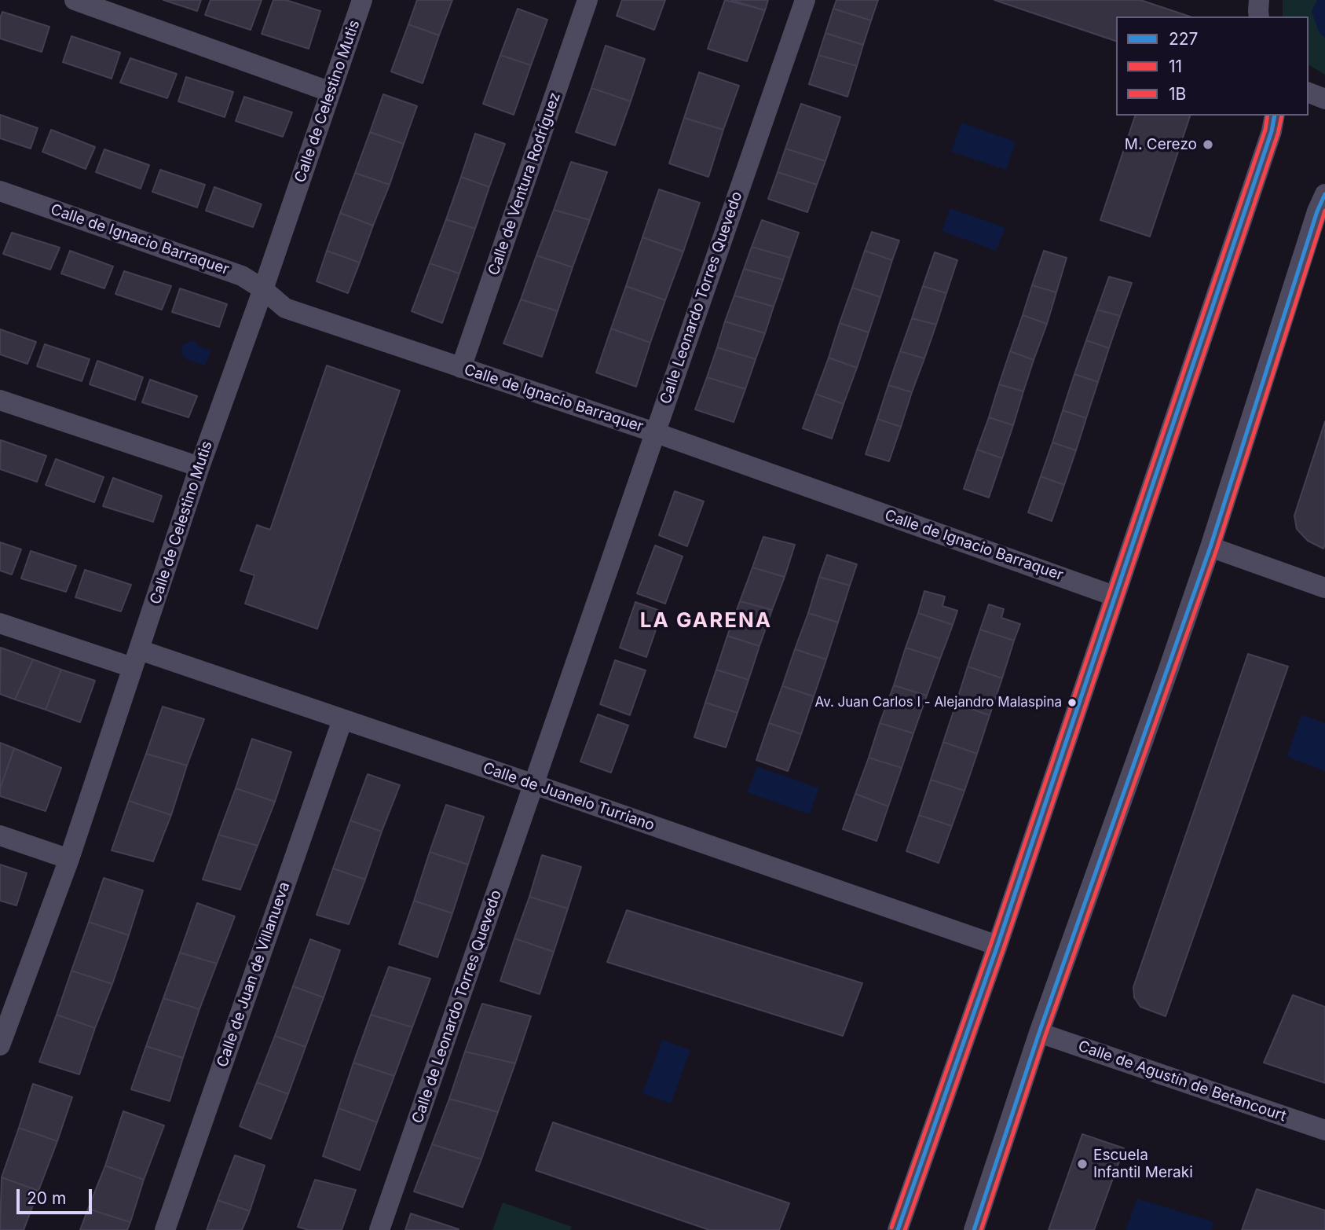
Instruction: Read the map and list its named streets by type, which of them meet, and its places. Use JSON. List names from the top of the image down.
{
  "streets": {
    "street": [
      "Calle de Celestino Mutis",
      "Calle de Ventura Rodríguez",
      "Calle de Ignacio Barraquer",
      "Calle Leonardo Torres Quevedo",
      "Calle de Juanelo Turriano",
      "Calle de Juan de Villanueva",
      "Calle de Leonardo Torres Quevedo",
      "Calle de Agustín de Betancourt"
    ]
  },
  "crossings": [
    ["Calle de Celestino Mutis", "Calle de Ignacio Barraquer"],
    ["Calle de Celestino Mutis", "Calle de Juanelo Turriano"],
    ["Calle de Ventura Rodríguez", "Calle de Ignacio Barraquer"],
    ["Calle de Ignacio Barraquer", "Calle Leonardo Torres Quevedo"],
    ["Calle Leonardo Torres Quevedo", "Calle de Juanelo Turriano"],
    ["Calle Leonardo Torres Quevedo", "Calle de Leonardo Torres Quevedo"],
    ["Calle de Juanelo Turriano", "Calle de Juan de Villanueva"],
    ["Calle de Juanelo Turriano", "Calle de Leonardo Torres Quevedo"]
  ],
  "districts": ["LA GARENA"],
  "places": ["M. Cerezo", "Av. Juan Carlos I - Alejandro Malaspina", "Escuela Infantil Meraki"],
  "lines": ["transit line 227", "transit line 11", "transit line 1B"],
  "legend": ["227", "11", "1B"],
  "scale_bar": "20 m"
}
